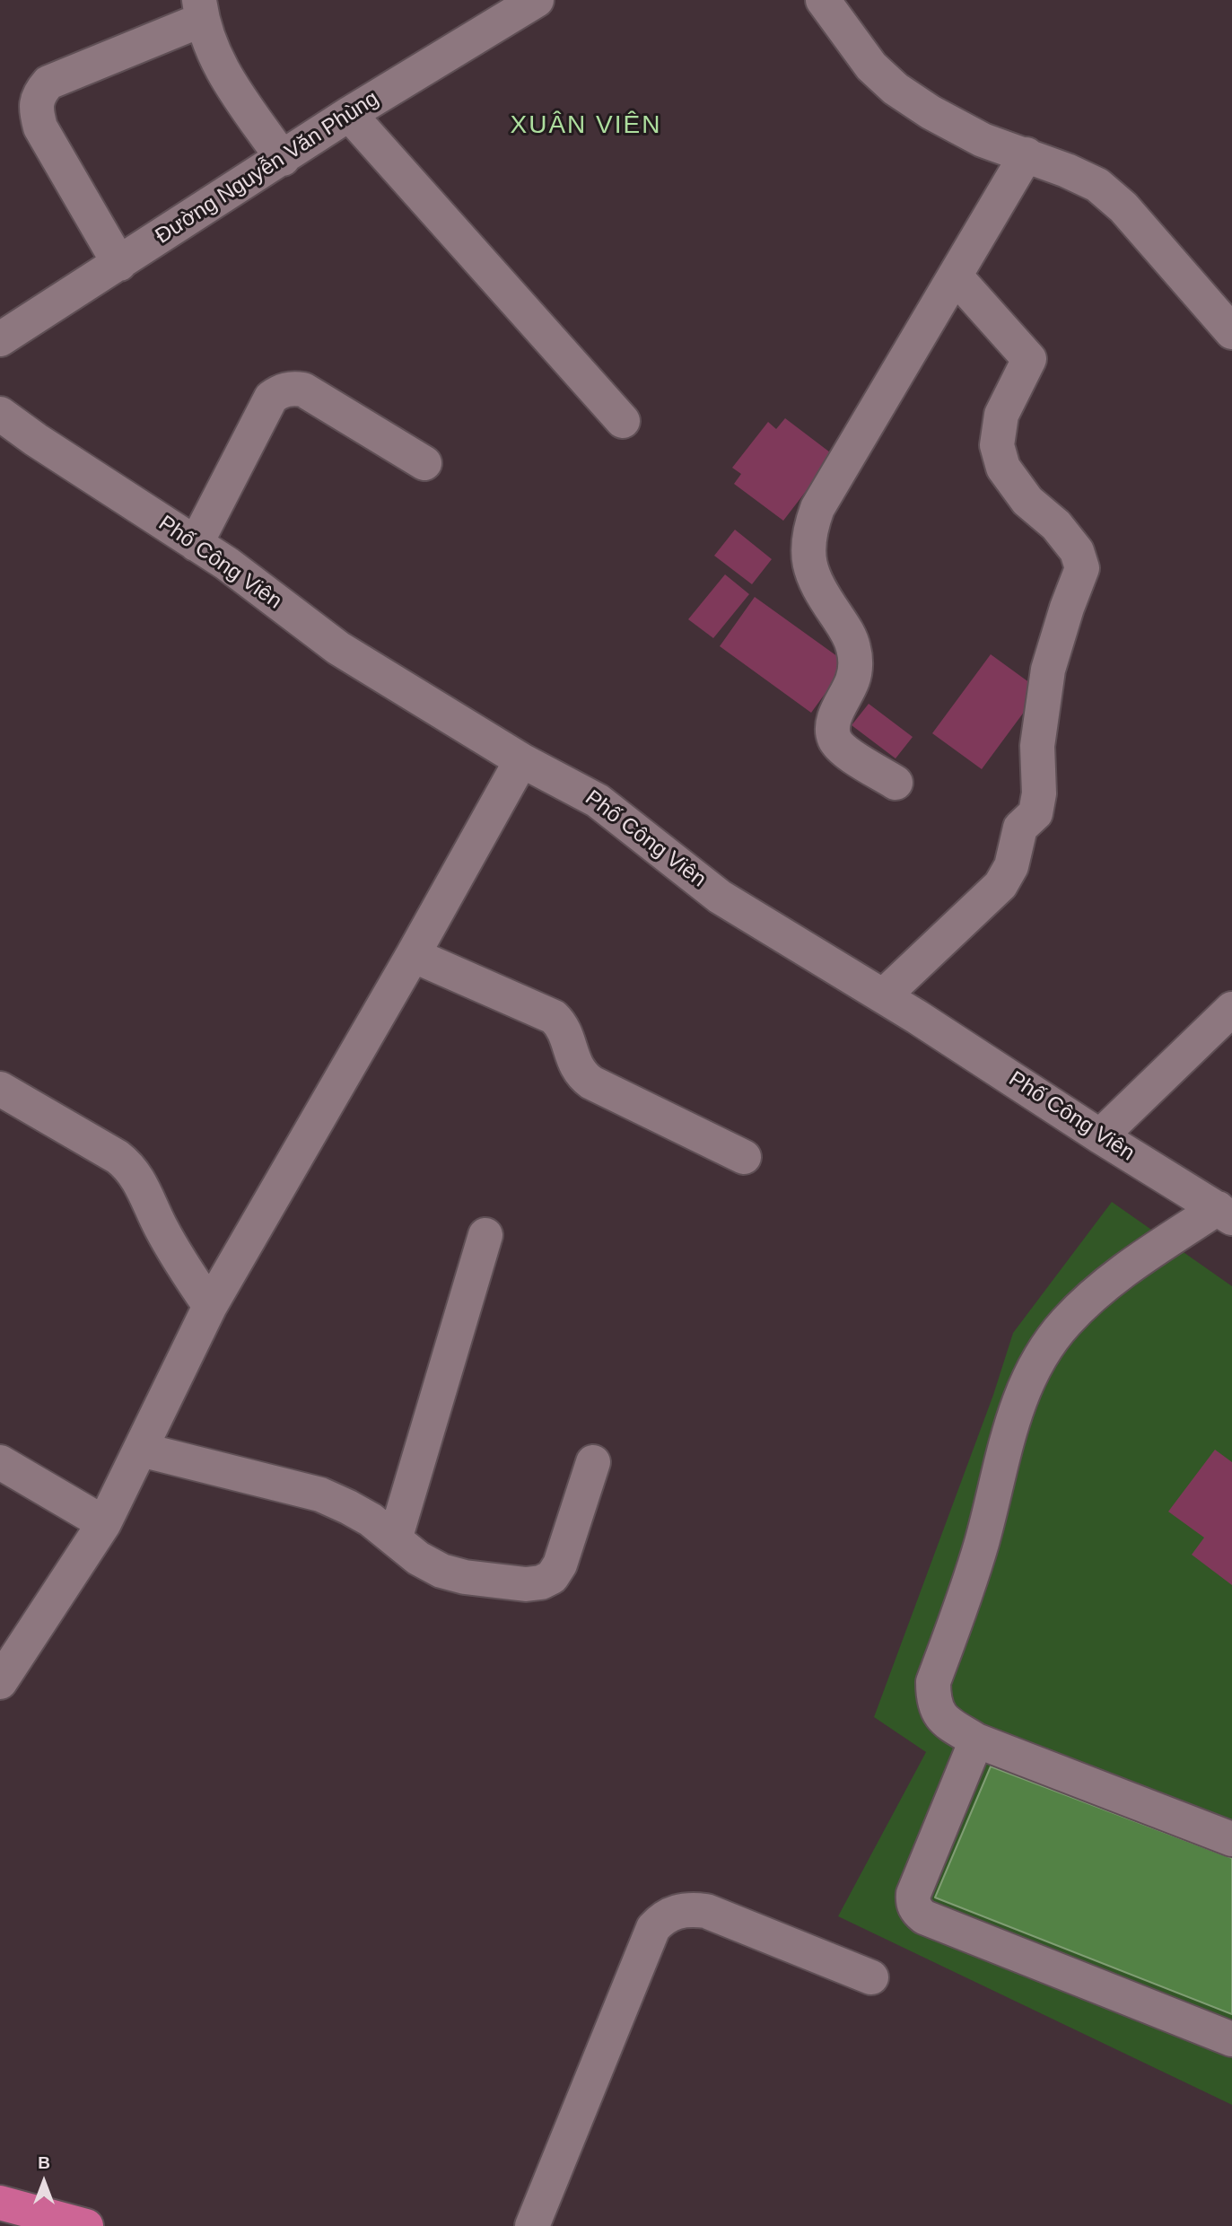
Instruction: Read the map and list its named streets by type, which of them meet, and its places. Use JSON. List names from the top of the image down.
{
  "streets": {
    "street": ["Đường Nguyễn Văn Phùng", "Phố Công Viên"]
  },
  "districts": ["XUÂN VIÊN"],
  "north": "top"
}
